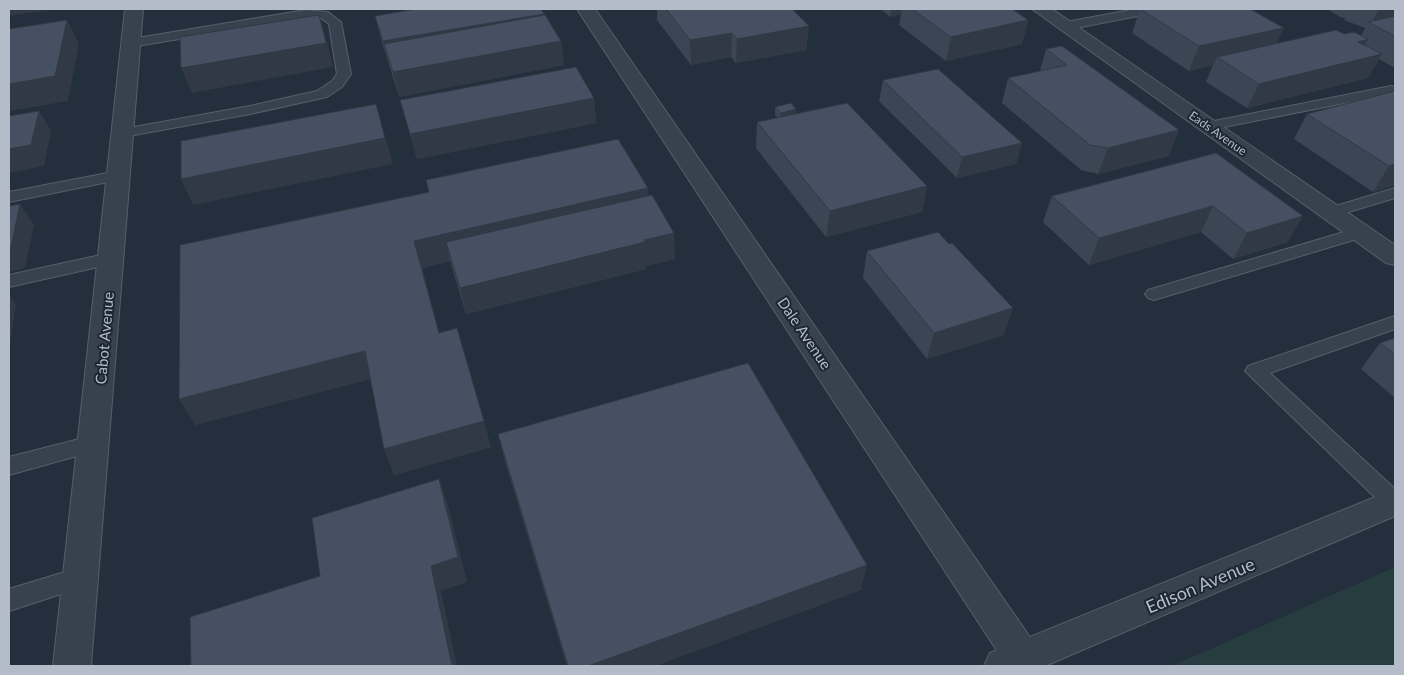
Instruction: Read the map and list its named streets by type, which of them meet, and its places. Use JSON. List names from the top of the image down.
{
  "streets": {
    "street": [
      "Eads Avenue",
      "Dale Avenue",
      "Cabot Avenue",
      "Edison Avenue"
    ]
  },
  "crossings": [
    ["Dale Avenue", "Edison Avenue"]
  ]
}
